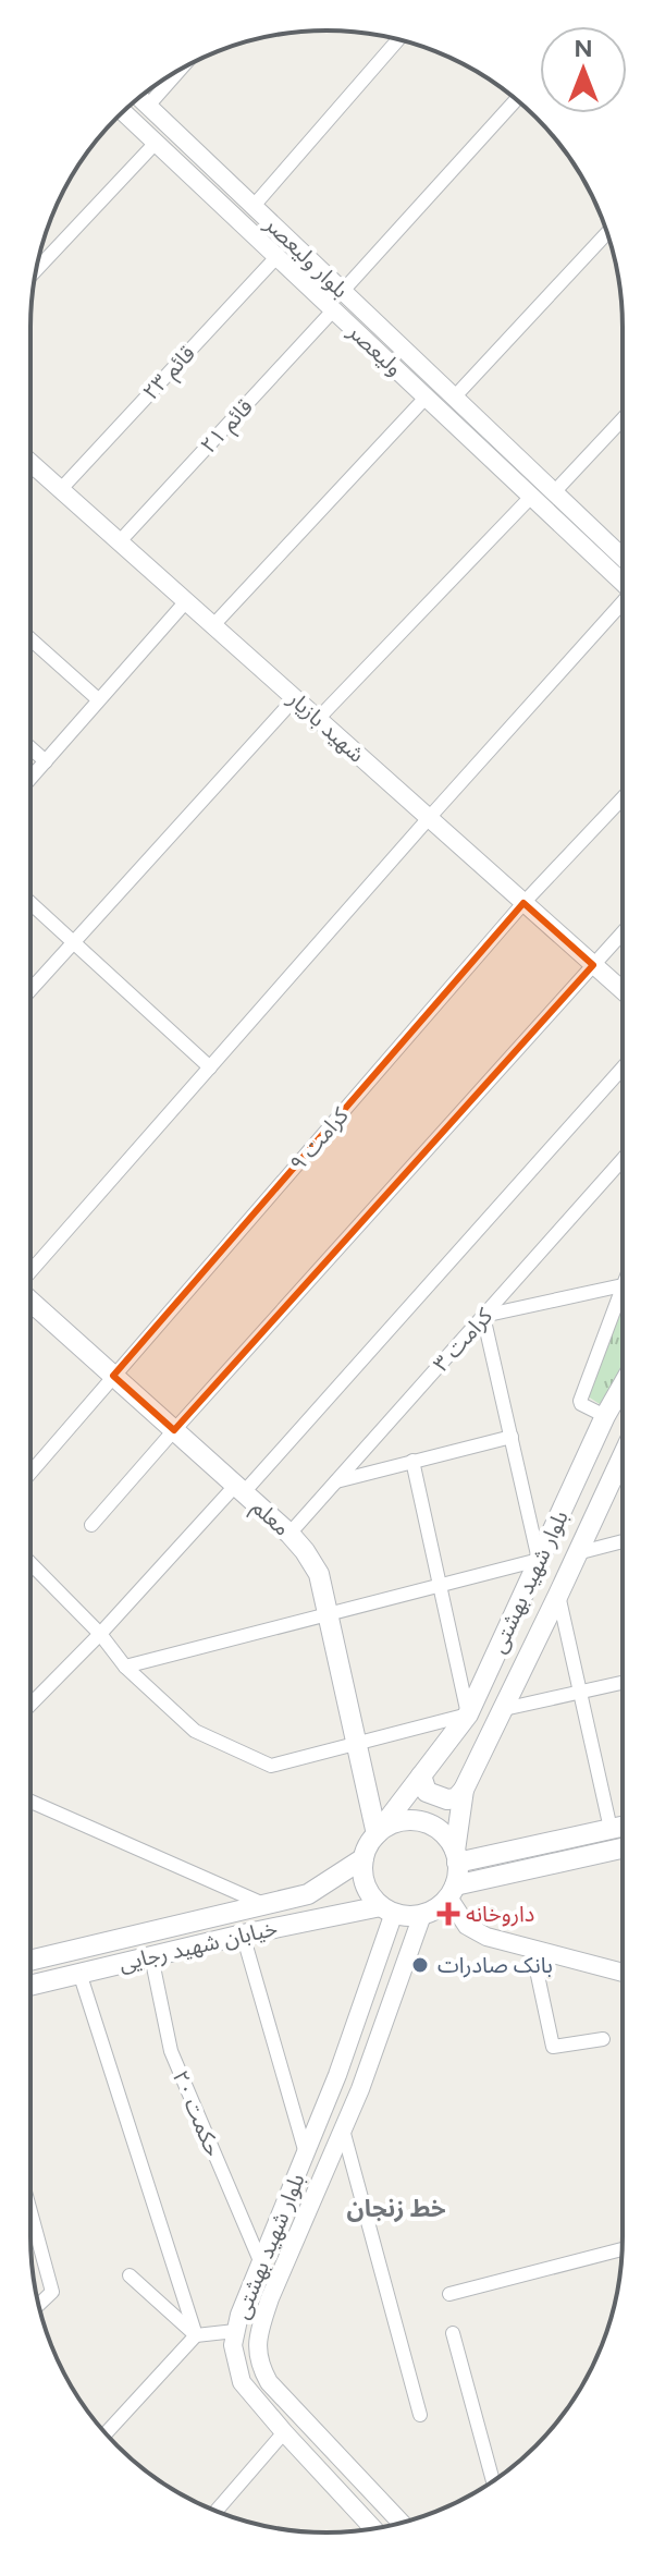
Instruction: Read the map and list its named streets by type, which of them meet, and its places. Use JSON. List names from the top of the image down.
{
  "streets": {
    "main road": ["معلم", "بلوار شهید بهشتی", "خیابان شهید رجایی"],
    "street": [
      "بلوار ولیعصر",
      "ولیعصر",
      "قائم ۲۳",
      "قائم ۲۱",
      "شهید بازیار",
      "کرامت ۹",
      "کرامت ۳",
      "حکمت ۲۰"
    ]
  },
  "crossings": [
    ["ولیعصر", "قائم ۲۳"],
    ["ولیعصر", "قائم ۲۱"],
    ["قائم ۲۳", "شهید بازیار"],
    ["قائم ۲۱", "شهید بازیار"],
    ["شهید بازیار", "کرامت ۹"],
    ["کرامت ۹", "معلم"],
    ["کرامت ۳", "معلم"],
    ["معلم", "بلوار شهید بهشتی"],
    ["معلم", "خیابان شهید رجایی"],
    ["بلوار شهید بهشتی", "خیابان شهید رجایی"],
    ["بلوار شهید بهشتی", "حکمت ۲۰"],
    ["خیابان شهید رجایی", "حکمت ۲۰"]
  ],
  "districts": ["خط زنجان"],
  "places": {
    "health": ["داروخانه"],
    "other": ["بانک صادرات"]
  },
  "north": "top"
}
